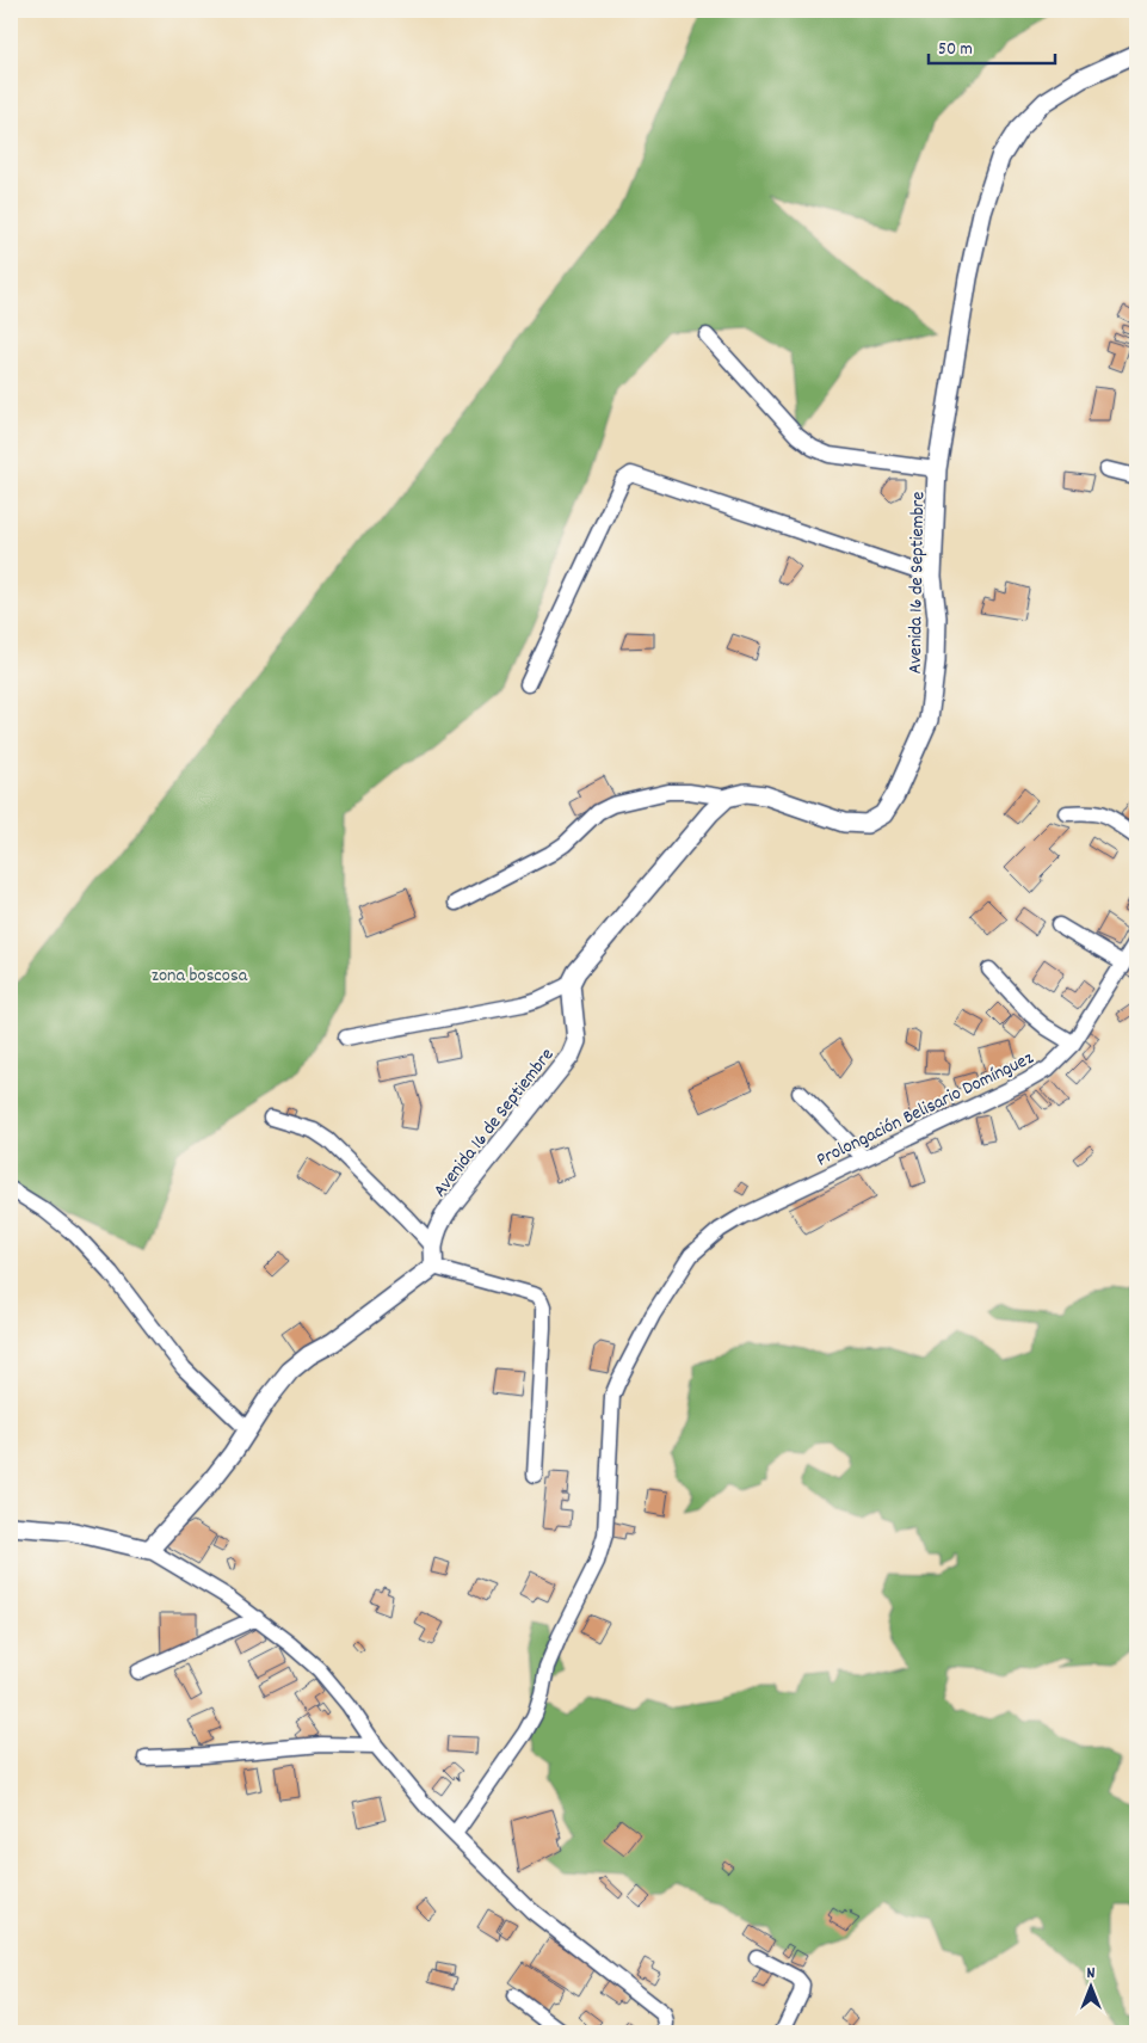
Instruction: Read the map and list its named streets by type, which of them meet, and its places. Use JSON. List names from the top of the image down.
{
  "streets": {
    "street": ["Avenida 16 de Septiembre", "Prolongación Belisario Domínguez"]
  },
  "parks": ["zona boscosa"],
  "scale_bar": "50 m",
  "north": "top"
}
